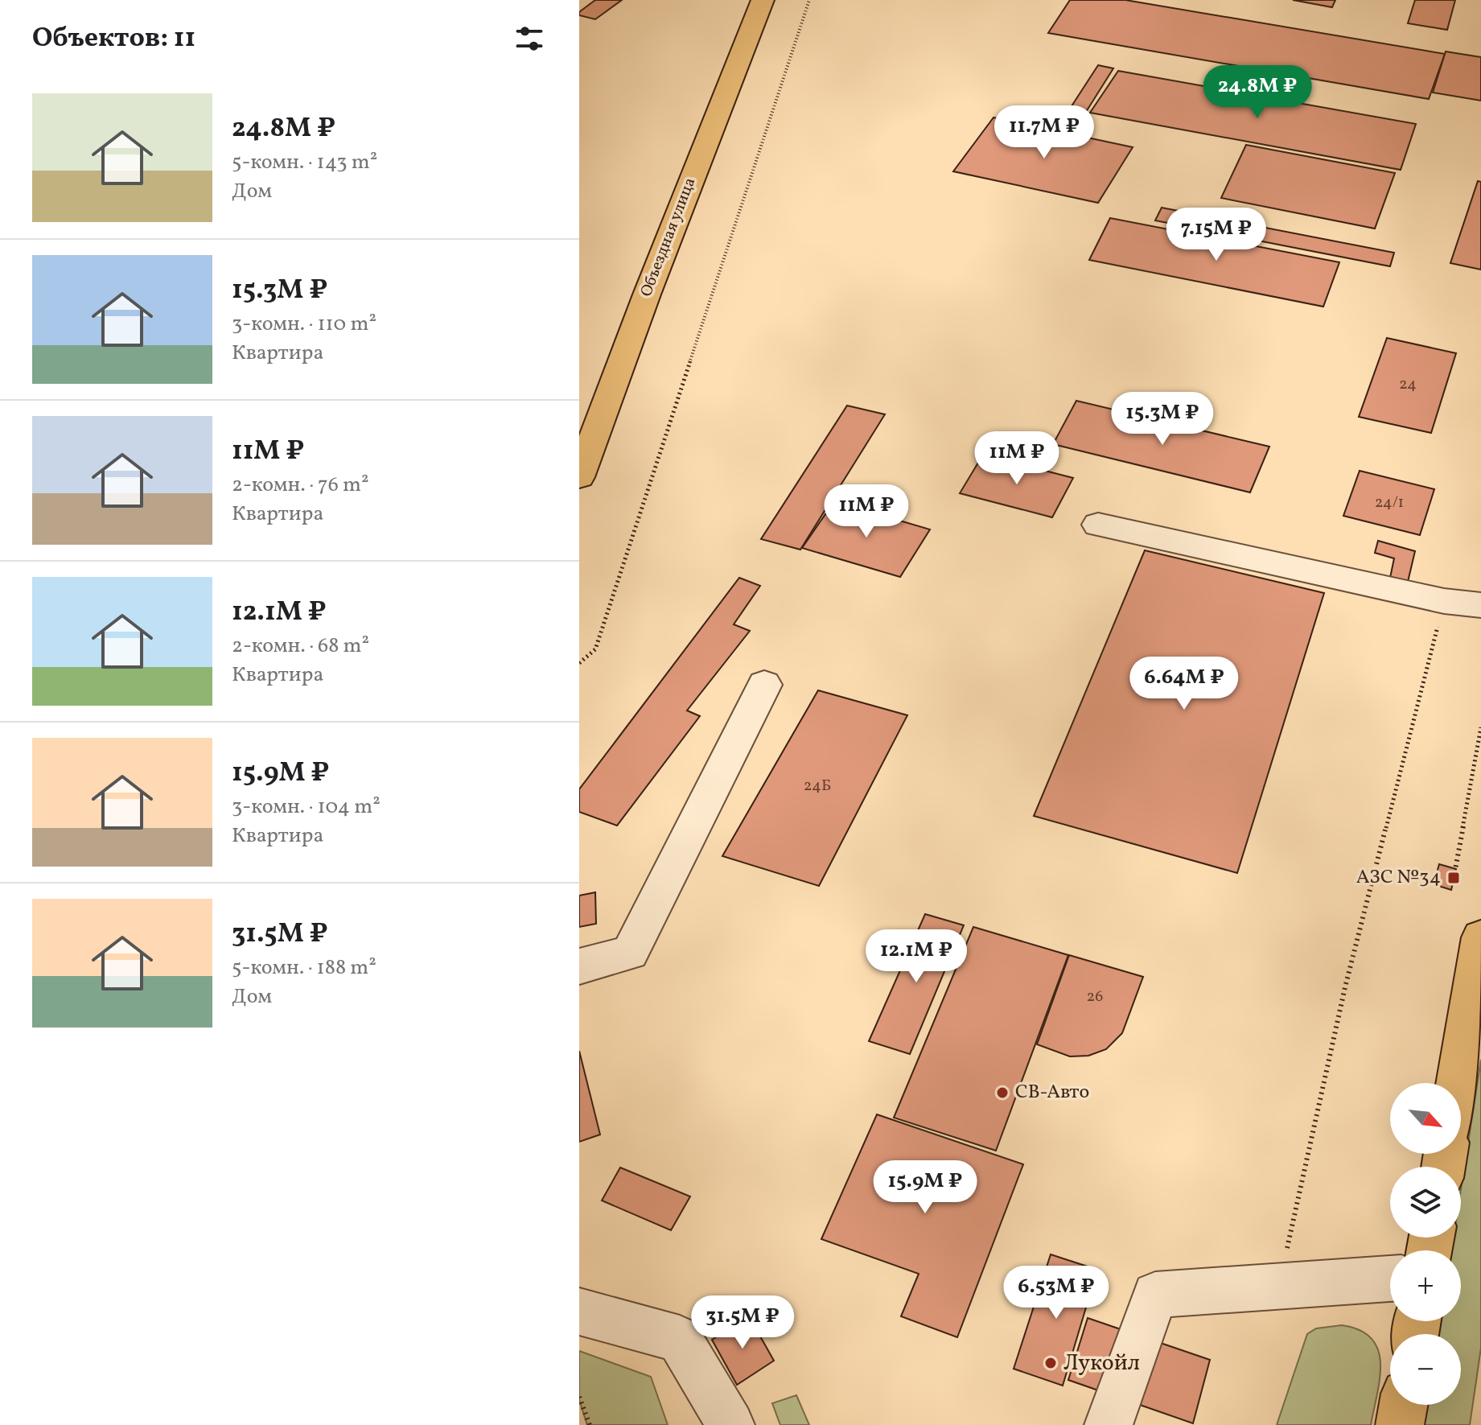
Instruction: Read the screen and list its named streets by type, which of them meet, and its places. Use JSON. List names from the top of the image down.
{
  "streets": {
    "main road": ["Объездная улица"]
  },
  "places": {
    "transit": ["АЗС №34"],
    "other": ["СВ-Авто", "Лукойл"]
  },
  "house_numbers": [
    "24",
    "24/1",
    "24Б",
    "26"
  ],
  "north": "bottom right",
  "page": {
    "heading": "Объектов: 11",
    "price": [
      "24.8M ₽",
      "11.7M ₽",
      "7.15M ₽",
      "15.3M ₽",
      "11M ₽",
      "11M ₽",
      "6.64M ₽",
      "12.1M ₽",
      "15.9M ₽",
      "6.53M ₽",
      "31.5M ₽"
    ],
    "list": [
      {
        "name": "24.8M ₽",
        "note": "5-комн. · 143 m² · Дом"
      },
      {
        "name": "15.3M ₽",
        "note": "3-комн. · 110 m² · Квартира"
      },
      {
        "name": "11M ₽",
        "note": "2-комн. · 76 m² · Квартира"
      },
      {
        "name": "12.1M ₽",
        "note": "2-комн. · 68 m² · Квартира"
      },
      {
        "name": "15.9M ₽",
        "note": "3-комн. · 104 m² · Квартира"
      },
      {
        "name": "31.5M ₽",
        "note": "5-комн. · 188 m² · Дом"
      }
    ],
    "map_buttons": ["+", "−"]
  }
}
